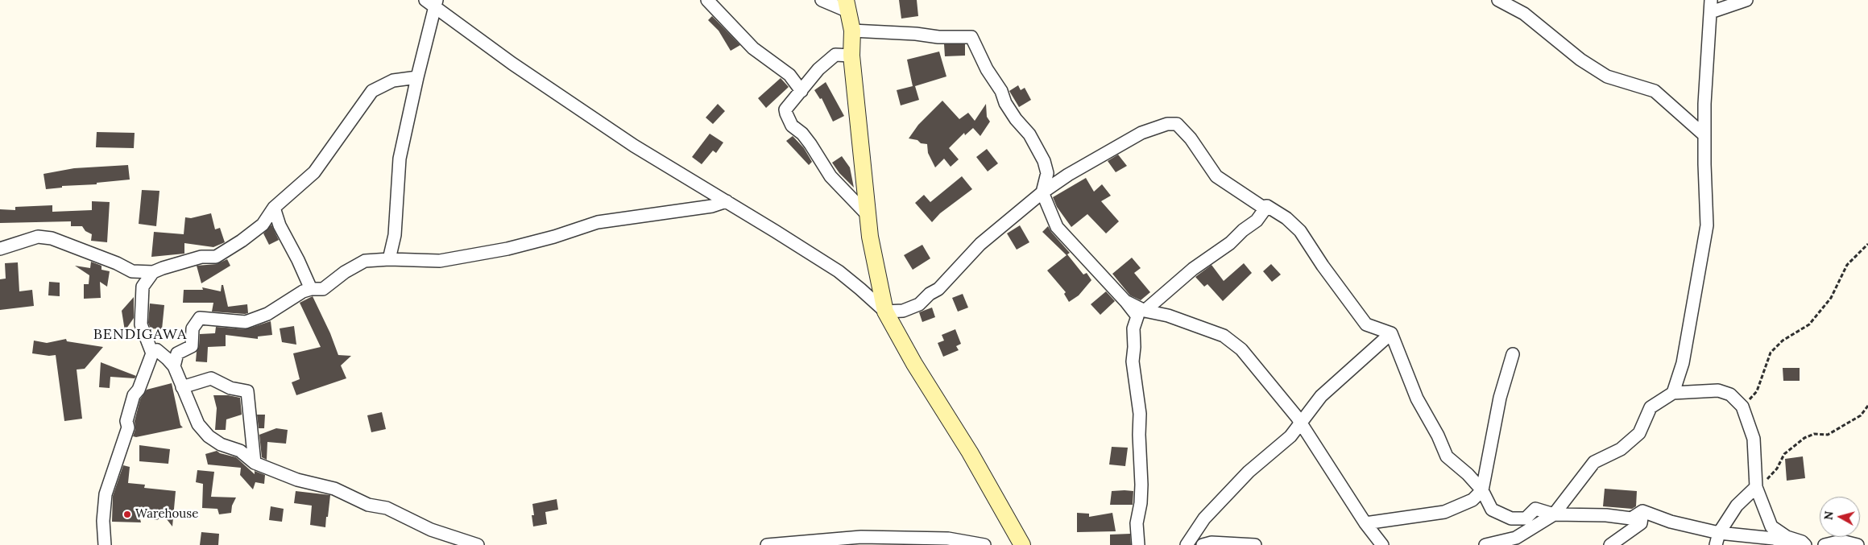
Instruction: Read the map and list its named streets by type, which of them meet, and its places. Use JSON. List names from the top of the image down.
{
  "districts": ["BENDIGAWA"],
  "places": ["Warehouse"],
  "north": "left"
}
